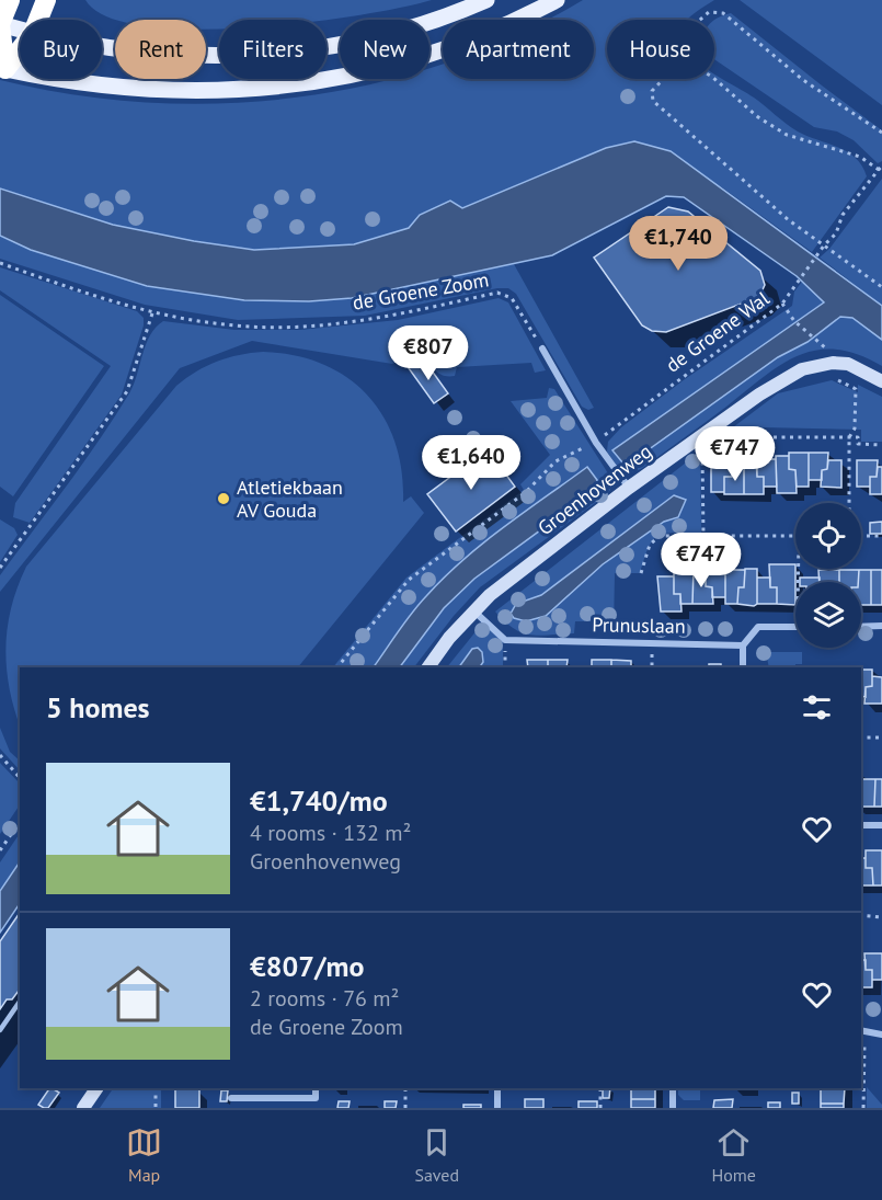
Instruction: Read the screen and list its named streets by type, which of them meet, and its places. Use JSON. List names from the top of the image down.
{
  "streets": {
    "street": ["Groenhovenweg", "Prunuslaan"],
    "path": ["de Groene Zoom", "de Groene Wal"]
  },
  "crossings": [
    ["Groenhovenweg", "Prunuslaan"]
  ],
  "places": ["Atletiekbaan AV Gouda"],
  "page": {
    "chip": [
      "Buy",
      "Rent",
      "Filters",
      "New",
      "Apartment",
      "House"
    ],
    "price": [
      "€1,740",
      "€807",
      "€747",
      "€1,640",
      "€747"
    ],
    "heading": "5 homes",
    "list": [
      {
        "name": "€1,740/mo",
        "note": "4 rooms · 132 m² · Groenhovenweg"
      },
      {
        "name": "€807/mo",
        "note": "2 rooms · 76 m² · de Groene Zoom"
      }
    ],
    "tabs": ["Map", "Saved", "Home"]
  }
}
